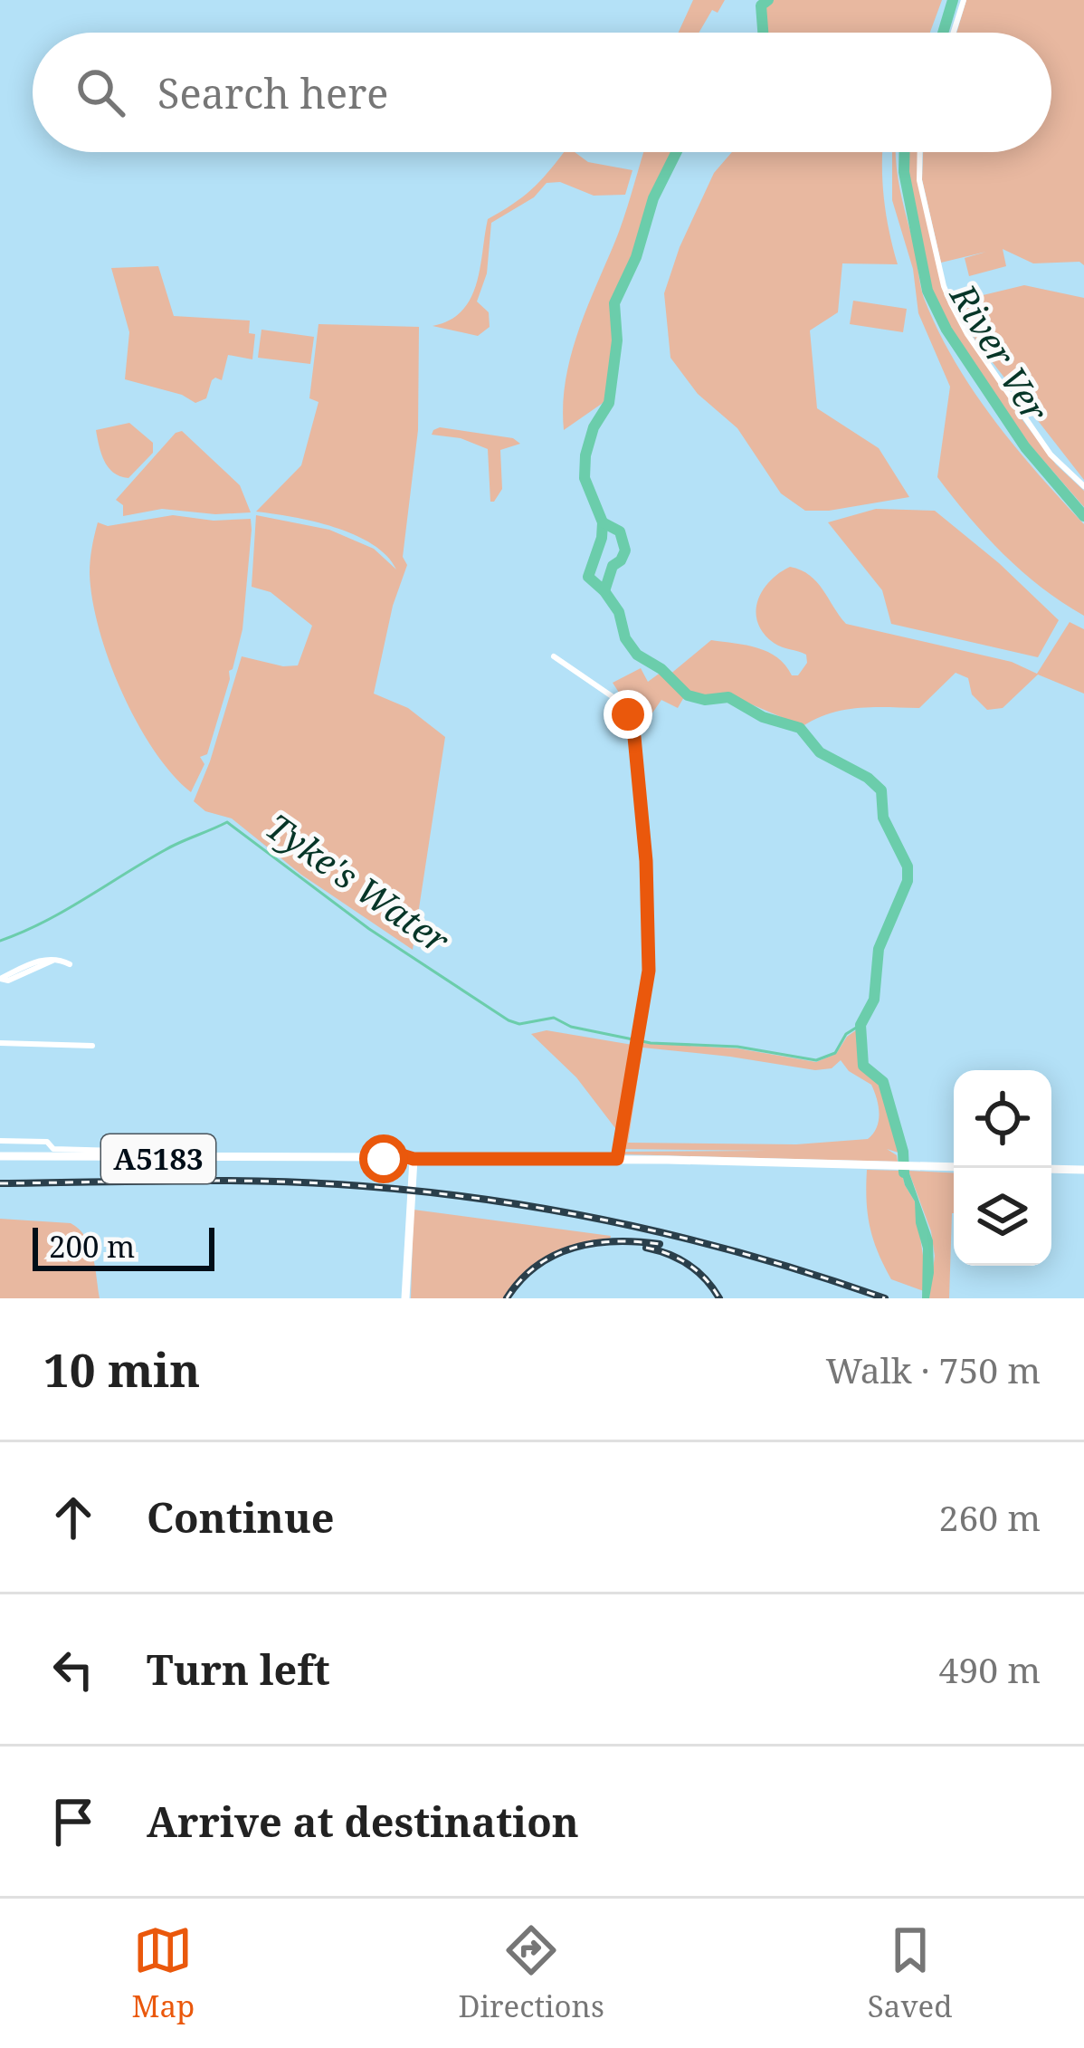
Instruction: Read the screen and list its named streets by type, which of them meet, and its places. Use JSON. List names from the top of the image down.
{
  "streets": {
    "main road": ["A5183"]
  },
  "water": ["River Ver", "Tyke's Water"],
  "scale_bar": "200 m",
  "page": {
    "search": "Search here",
    "scale": "200 m",
    "heading": ["10 min", "Walk · 750 m"],
    "list": [
      ["Continue", "260 m"],
      ["Turn left", "490 m"],
      "Arrive at destination"
    ],
    "nav": ["Map", "Directions", "Saved"]
  }
}
